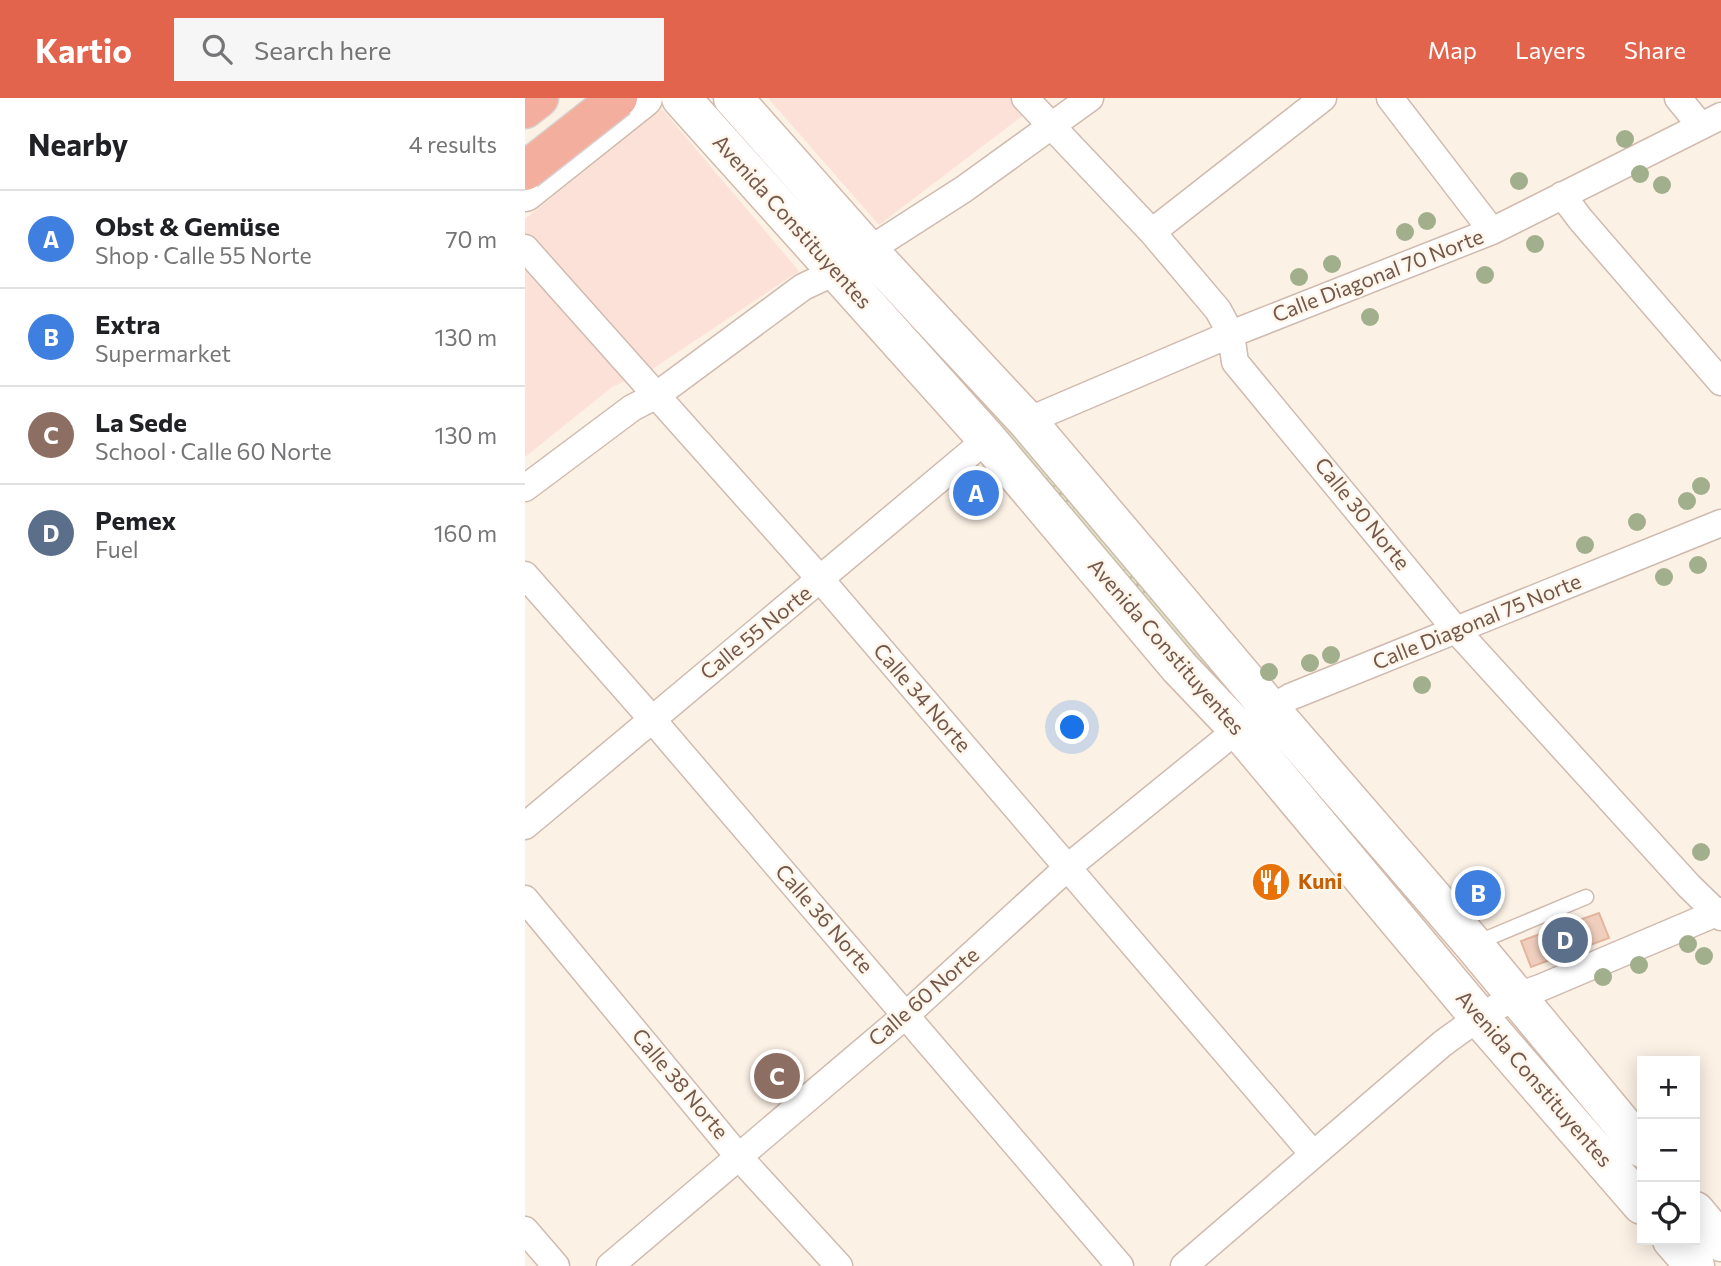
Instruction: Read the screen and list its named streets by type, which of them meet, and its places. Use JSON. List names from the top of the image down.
{
  "streets": {
    "main road": ["Avenida Constituyentes"],
    "street": [
      "Calle Diagonal 70 Norte",
      "Calle 30 Norte",
      "Calle Diagonal 75 Norte",
      "Calle 55 Norte",
      "Calle 34 Norte",
      "Calle 36 Norte",
      "Calle 60 Norte",
      "Calle 38 Norte"
    ]
  },
  "crossings": [
    ["Avenida Constituyentes", "Calle Diagonal 70 Norte"],
    ["Avenida Constituyentes", "Calle Diagonal 75 Norte"],
    ["Avenida Constituyentes", "Calle 55 Norte"],
    ["Avenida Constituyentes", "Calle 60 Norte"],
    ["Calle Diagonal 70 Norte", "Calle 30 Norte"],
    ["Calle 30 Norte", "Calle Diagonal 75 Norte"],
    ["Calle Diagonal 75 Norte", "Calle 60 Norte"],
    ["Calle 55 Norte", "Calle 34 Norte"],
    ["Calle 55 Norte", "Calle 36 Norte"],
    ["Calle 34 Norte", "Calle 60 Norte"],
    ["Calle 36 Norte", "Calle 60 Norte"],
    ["Calle 60 Norte", "Calle 38 Norte"]
  ],
  "places": {
    "restaurant": ["Kuni"]
  },
  "page": {
    "header": "Kartio",
    "search": "Search here",
    "nav": ["Map", "Layers", "Share"],
    "heading": ["Nearby", "4 results"],
    "list": [
      {
        "mark": "A",
        "name": "Obst & Gemüse",
        "note": "Shop · Calle 55 Norte",
        "value": "70 m"
      },
      {
        "mark": "B",
        "name": "Extra",
        "note": "Supermarket",
        "value": "130 m"
      },
      {
        "mark": "C",
        "name": "La Sede",
        "note": "School · Calle 60 Norte",
        "value": "130 m"
      },
      {
        "mark": "D",
        "name": "Pemex",
        "note": "Fuel",
        "value": "160 m"
      }
    ],
    "pins": [
      "A",
      "B",
      "D",
      "C"
    ],
    "map_buttons": ["+", "−"]
  }
}
